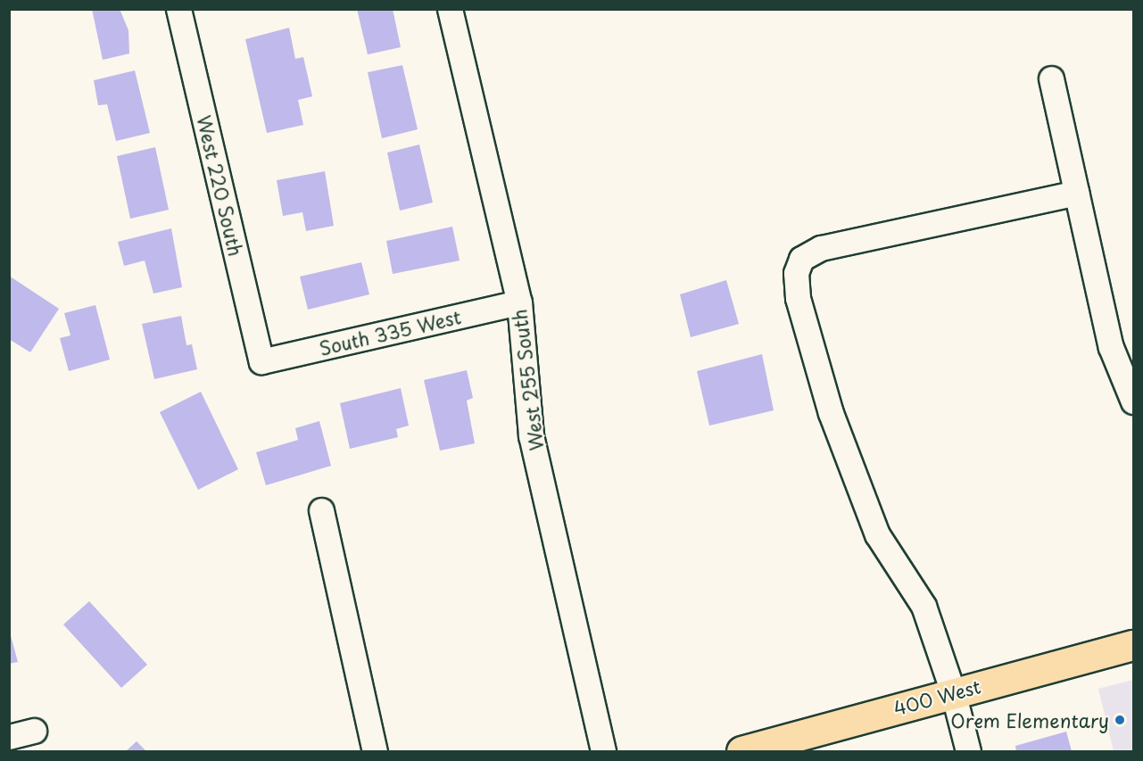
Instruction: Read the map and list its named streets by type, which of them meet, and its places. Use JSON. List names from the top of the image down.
{
  "streets": {
    "main road": ["400 West"],
    "street": ["West 220 South", "South 335 West", "West 255 South"]
  },
  "crossings": [
    ["West 220 South", "South 335 West"],
    ["South 335 West", "West 255 South"]
  ],
  "places": ["Orem Elementary"]
}
